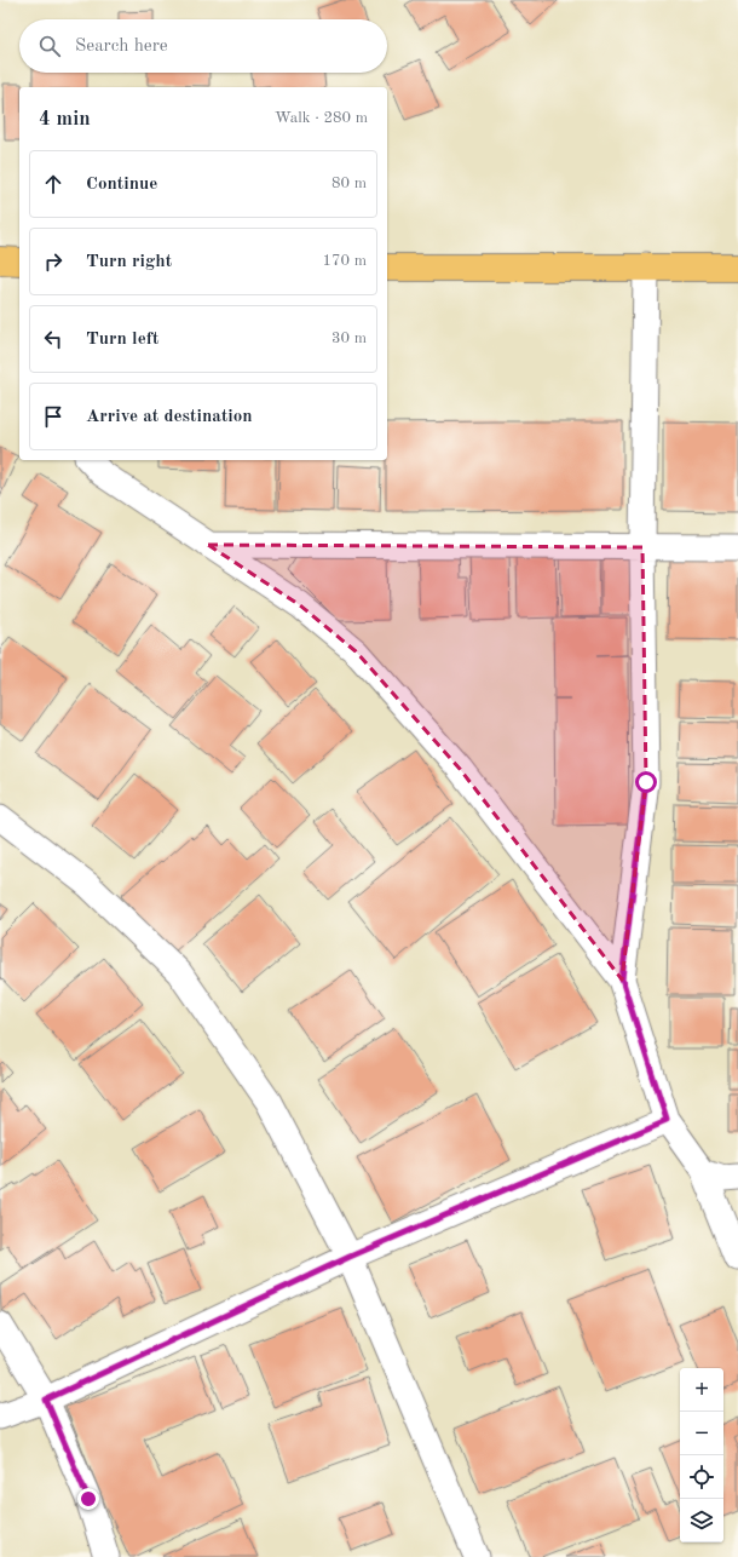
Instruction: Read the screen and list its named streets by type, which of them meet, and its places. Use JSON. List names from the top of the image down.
{
  "page": {
    "search": "Search here",
    "heading": ["4 min", "Walk · 280 m"],
    "list": [
      ["Continue", "80 m"],
      ["Turn right", "170 m"],
      ["Turn left", "30 m"],
      "Arrive at destination"
    ],
    "map_buttons": ["+", "−"]
  }
}
